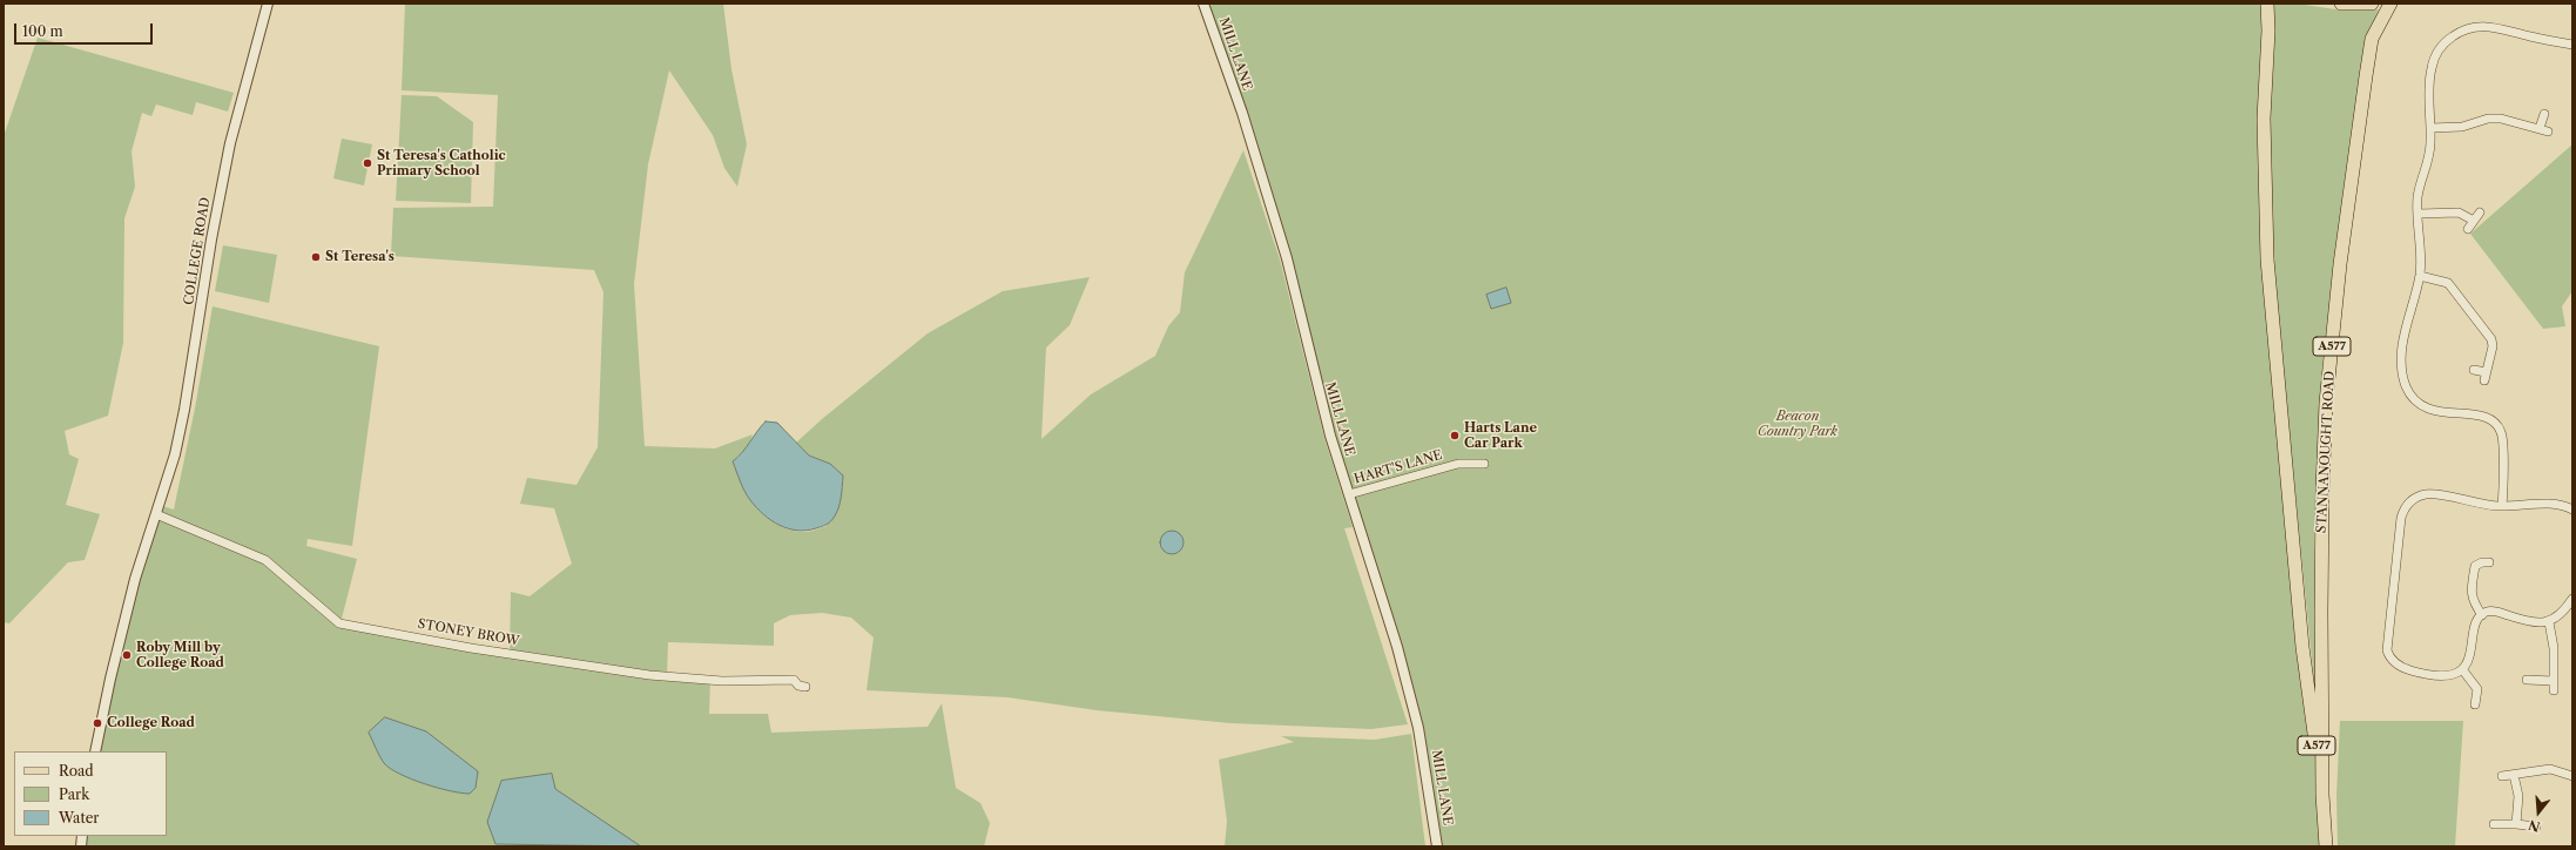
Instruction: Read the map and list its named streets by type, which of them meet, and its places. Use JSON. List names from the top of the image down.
{
  "streets": {
    "main road": ["A577", "STANNANOUGHT ROAD"],
    "street": [
      "MILL LANE",
      "COLLEGE ROAD",
      "HART'S LANE",
      "STONEY BROW"
    ]
  },
  "crossings": [
    ["MILL LANE", "HART'S LANE"],
    ["COLLEGE ROAD", "STONEY BROW"]
  ],
  "parks": ["Beacon Country Park"],
  "places": [
    "St Teresa's Catholic Primary School",
    "St Teresa's",
    "Harts Lane Car Park",
    "Roby Mill by College Road",
    "College Road"
  ],
  "legend": ["Road", "Park", "Water"],
  "scale_bar": "100 m",
  "north": "bottom"
}
